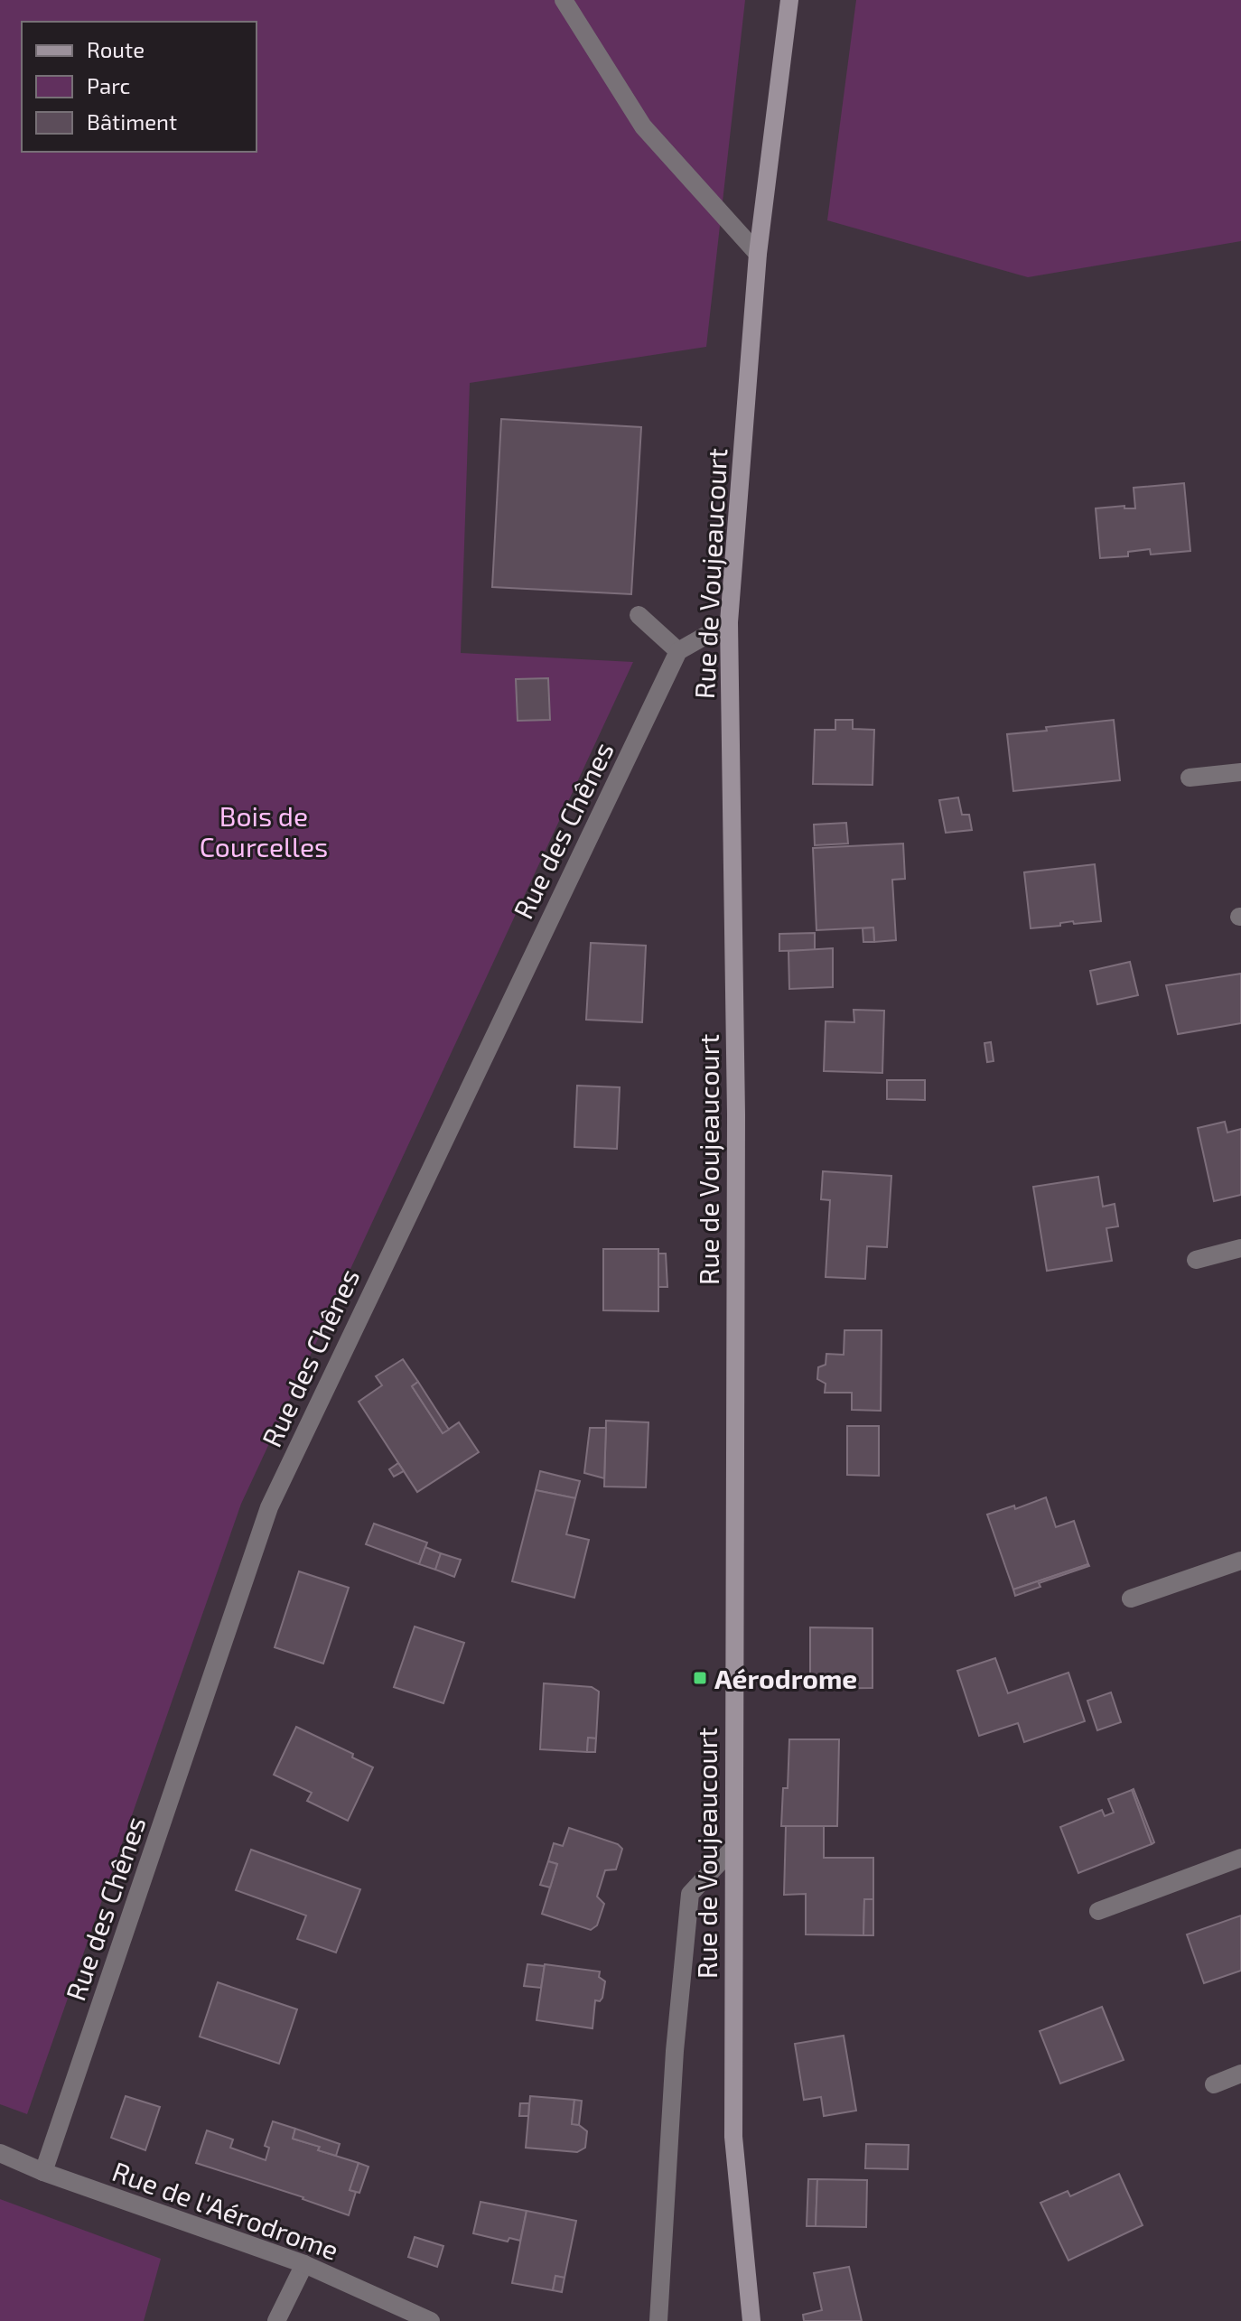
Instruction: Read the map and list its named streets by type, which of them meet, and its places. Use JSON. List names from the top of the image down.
{
  "streets": {
    "main road": ["Rue de Voujeaucourt"],
    "street": ["Rue des Chênes", "Rue de l'Aérodrome"]
  },
  "crossings": [
    ["Rue des Chênes", "Rue de l'Aérodrome"]
  ],
  "parks": ["Bois de Courcelles"],
  "places": {
    "transit": ["Aérodrome"]
  },
  "legend": ["Route", "Parc", "Bâtiment"]
}
